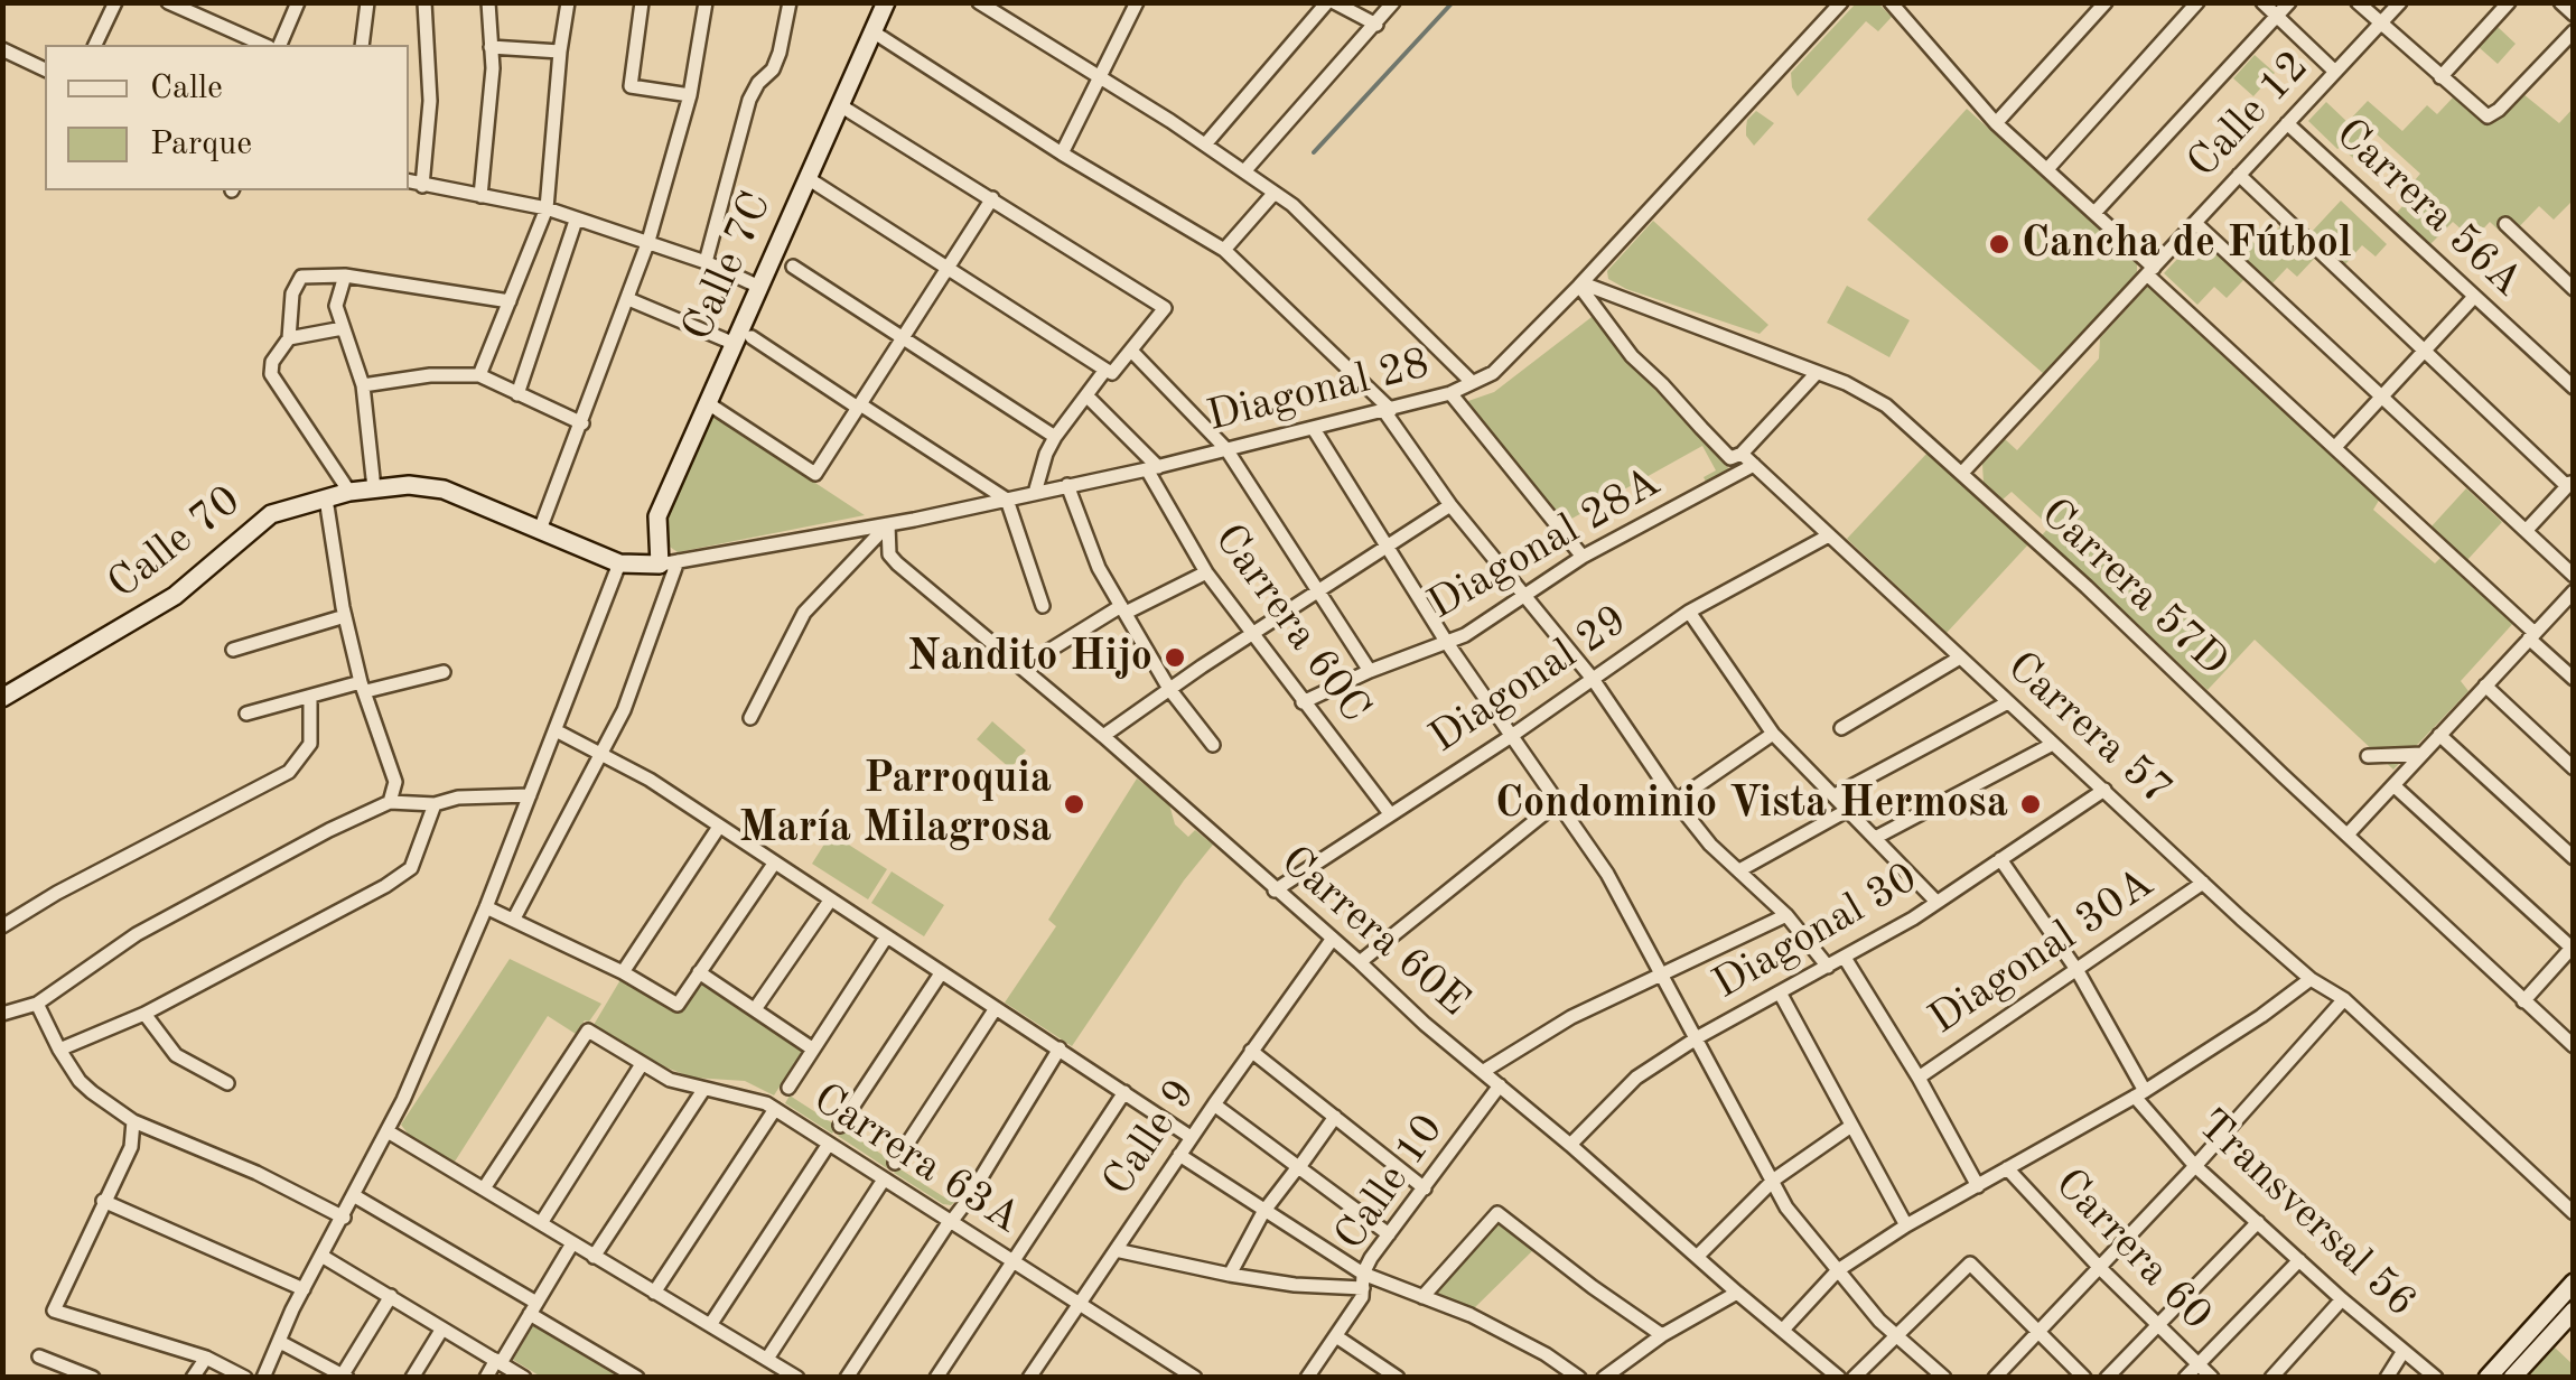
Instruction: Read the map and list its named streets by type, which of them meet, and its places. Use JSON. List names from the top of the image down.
{
  "streets": {
    "street": [
      "Calle 12",
      "Carrera 56A",
      "Calle 7C",
      "Diagonal 28",
      "Calle 70",
      "Diagonal 28A",
      "Carrera 57D",
      "Carrera 60C",
      "Diagonal 29",
      "Carrera 57",
      "Carrera 60E",
      "Diagonal 30",
      "Diagonal 30A",
      "Calle 9",
      "Carrera 63A",
      "Calle 10",
      "Transversal 56",
      "Carrera 60"
    ]
  },
  "crossings": [
    ["Calle 12", "Carrera 56A"],
    ["Calle 12", "Carrera 57D"],
    ["Calle 7C", "Diagonal 28"],
    ["Calle 7C", "Calle 70"],
    ["Diagonal 28", "Calle 70"],
    ["Diagonal 28", "Carrera 57D"],
    ["Diagonal 28", "Carrera 60C"],
    ["Diagonal 28", "Carrera 57"],
    ["Diagonal 28", "Carrera 60E"],
    ["Diagonal 28A", "Carrera 60C"],
    ["Diagonal 28A", "Carrera 57"],
    ["Carrera 57D", "Carrera 57"],
    ["Carrera 60C", "Diagonal 29"],
    ["Diagonal 29", "Carrera 57"],
    ["Diagonal 29", "Carrera 60E"],
    ["Carrera 57", "Diagonal 30"],
    ["Carrera 57", "Diagonal 30A"],
    ["Carrera 60E", "Diagonal 30"],
    ["Carrera 60E", "Calle 9"],
    ["Carrera 60E", "Calle 10"],
    ["Diagonal 30", "Transversal 56"],
    ["Diagonal 30A", "Transversal 56"],
    ["Calle 9", "Carrera 63A"]
  ],
  "places": [
    "Cancha de Fútbol",
    "Nandito Hijo",
    "Parroquia María Milagrosa",
    "Condominio Vista Hermosa"
  ],
  "legend": ["Calle", "Parque"]
}
